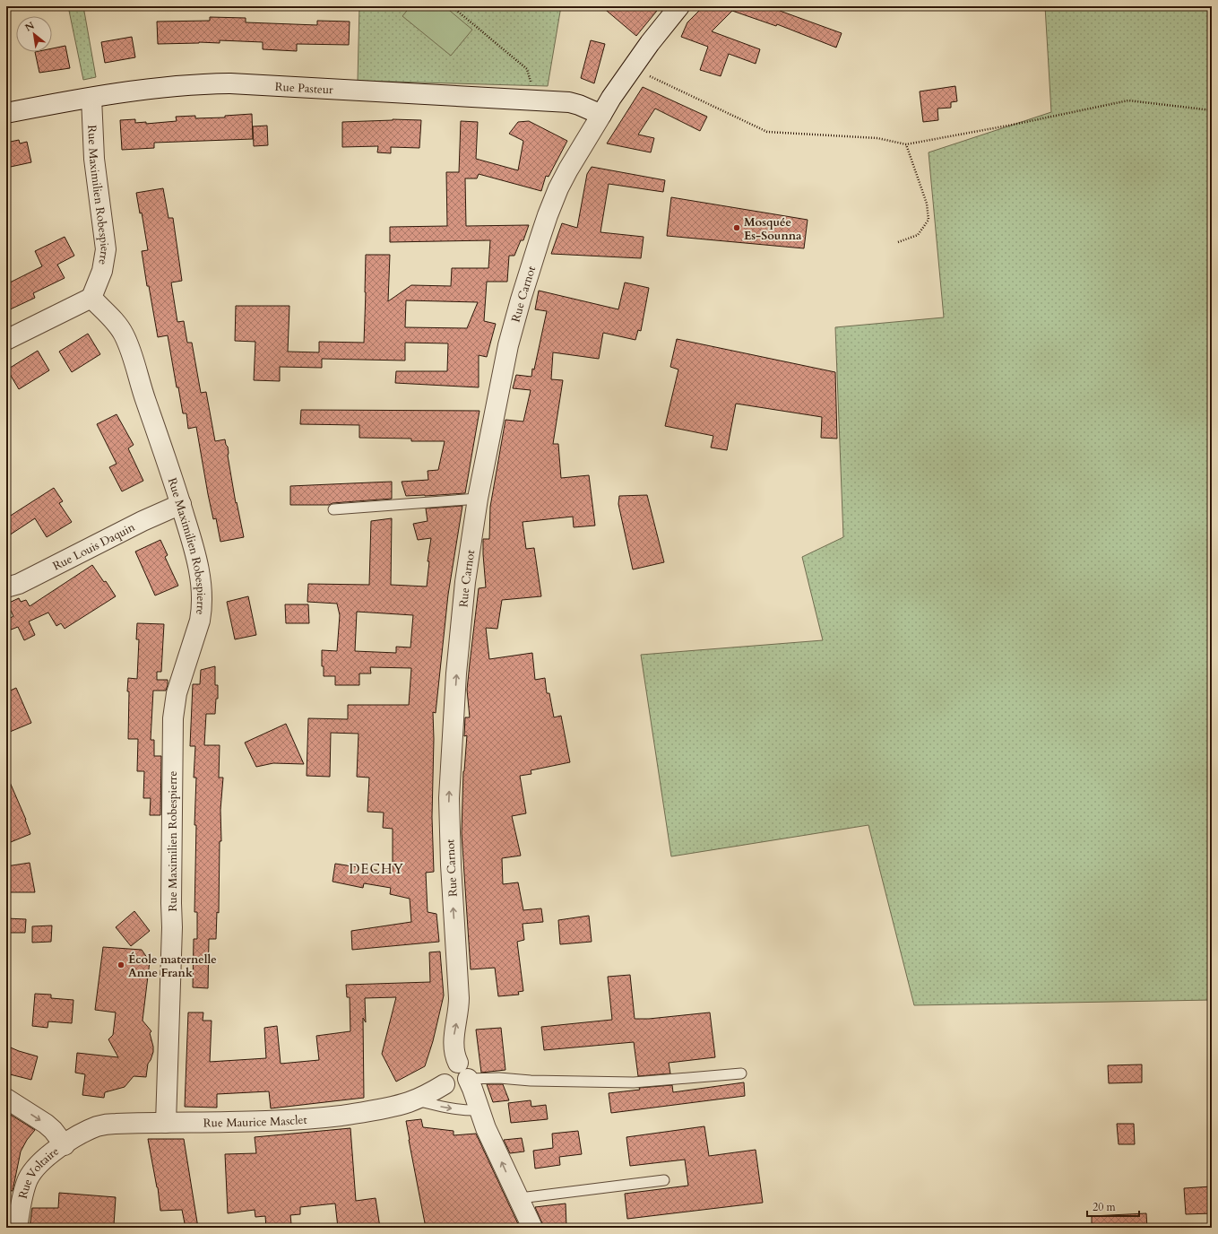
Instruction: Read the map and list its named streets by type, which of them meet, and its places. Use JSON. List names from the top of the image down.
{
  "streets": {
    "street": [
      "Rue Pasteur",
      "Rue Maximilien Robespierre",
      "Rue Carnot",
      "Rue Louis Daquin",
      "Rue Maurice Masclet",
      "Rue Voltaire"
    ]
  },
  "crossings": [
    ["Rue Pasteur", "Rue Maximilien Robespierre"],
    ["Rue Pasteur", "Rue Carnot"],
    ["Rue Maximilien Robespierre", "Rue Louis Daquin"],
    ["Rue Maximilien Robespierre", "Rue Maurice Masclet"],
    ["Rue Carnot", "Rue Maurice Masclet"],
    ["Rue Maurice Masclet", "Rue Voltaire"]
  ],
  "one_way": ["Rue Carnot"],
  "districts": ["DECHY"],
  "places": ["Mosquée Es-Sounna", "École maternelle Anne Frank"],
  "scale_bar": "20 m",
  "north": "top left"
}
